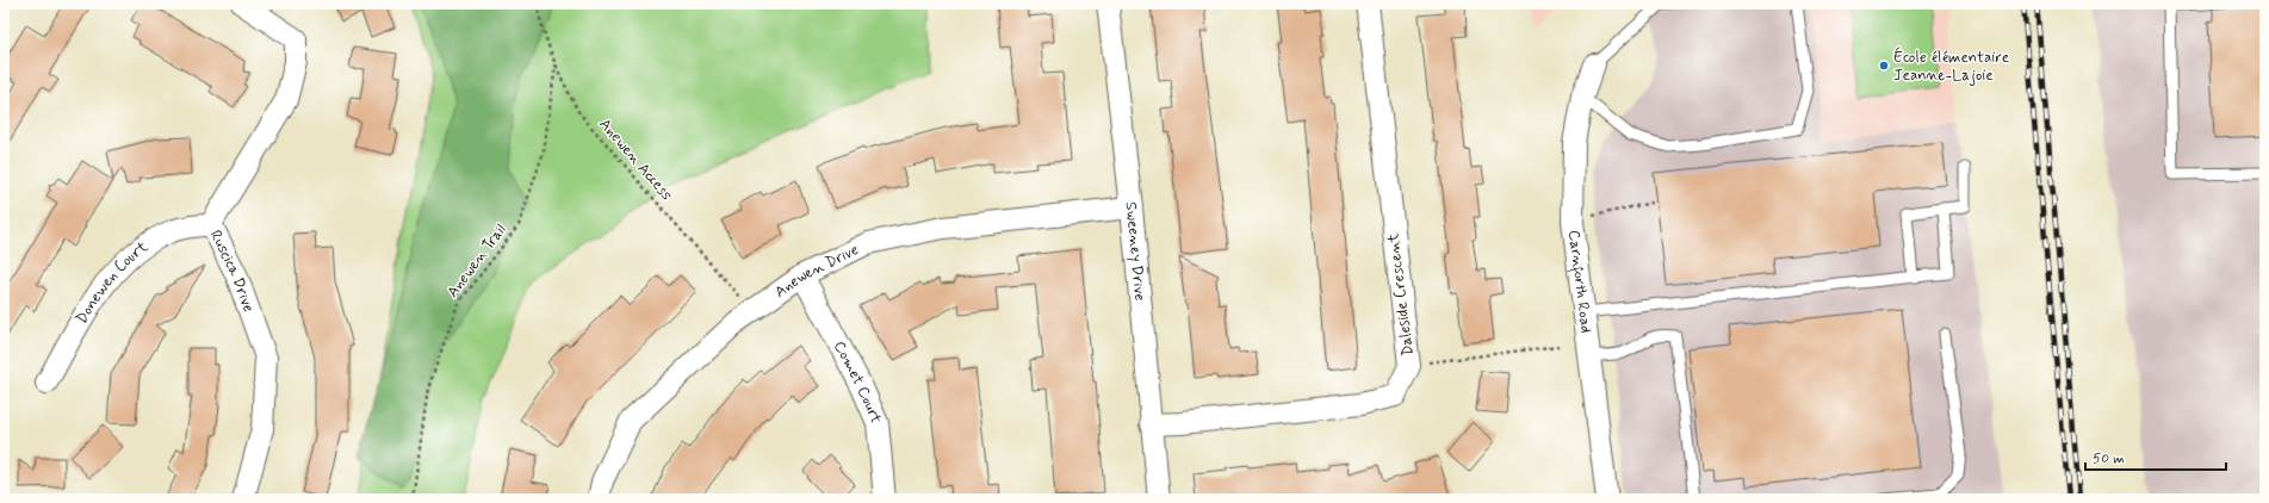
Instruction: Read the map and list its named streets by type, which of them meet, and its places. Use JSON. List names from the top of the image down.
{
  "streets": {
    "street": [
      "Sweeney Drive",
      "Ruscica Drive",
      "Anewen Drive",
      "Carnforth Road",
      "Donewen Court",
      "Daleside Crescent",
      "Comet Court"
    ],
    "path": ["Anewen Access", "Anewen Trail"]
  },
  "crossings": [
    ["Anewen Access", "Anewen Trail"],
    ["Anewen Access", "Anewen Drive"],
    ["Sweeney Drive", "Anewen Drive"],
    ["Sweeney Drive", "Daleside Crescent"],
    ["Ruscica Drive", "Donewen Court"],
    ["Anewen Drive", "Comet Court"]
  ],
  "places": ["École élémentaire Jeanne-Lajoie"],
  "scale_bar": "50 m"
}
